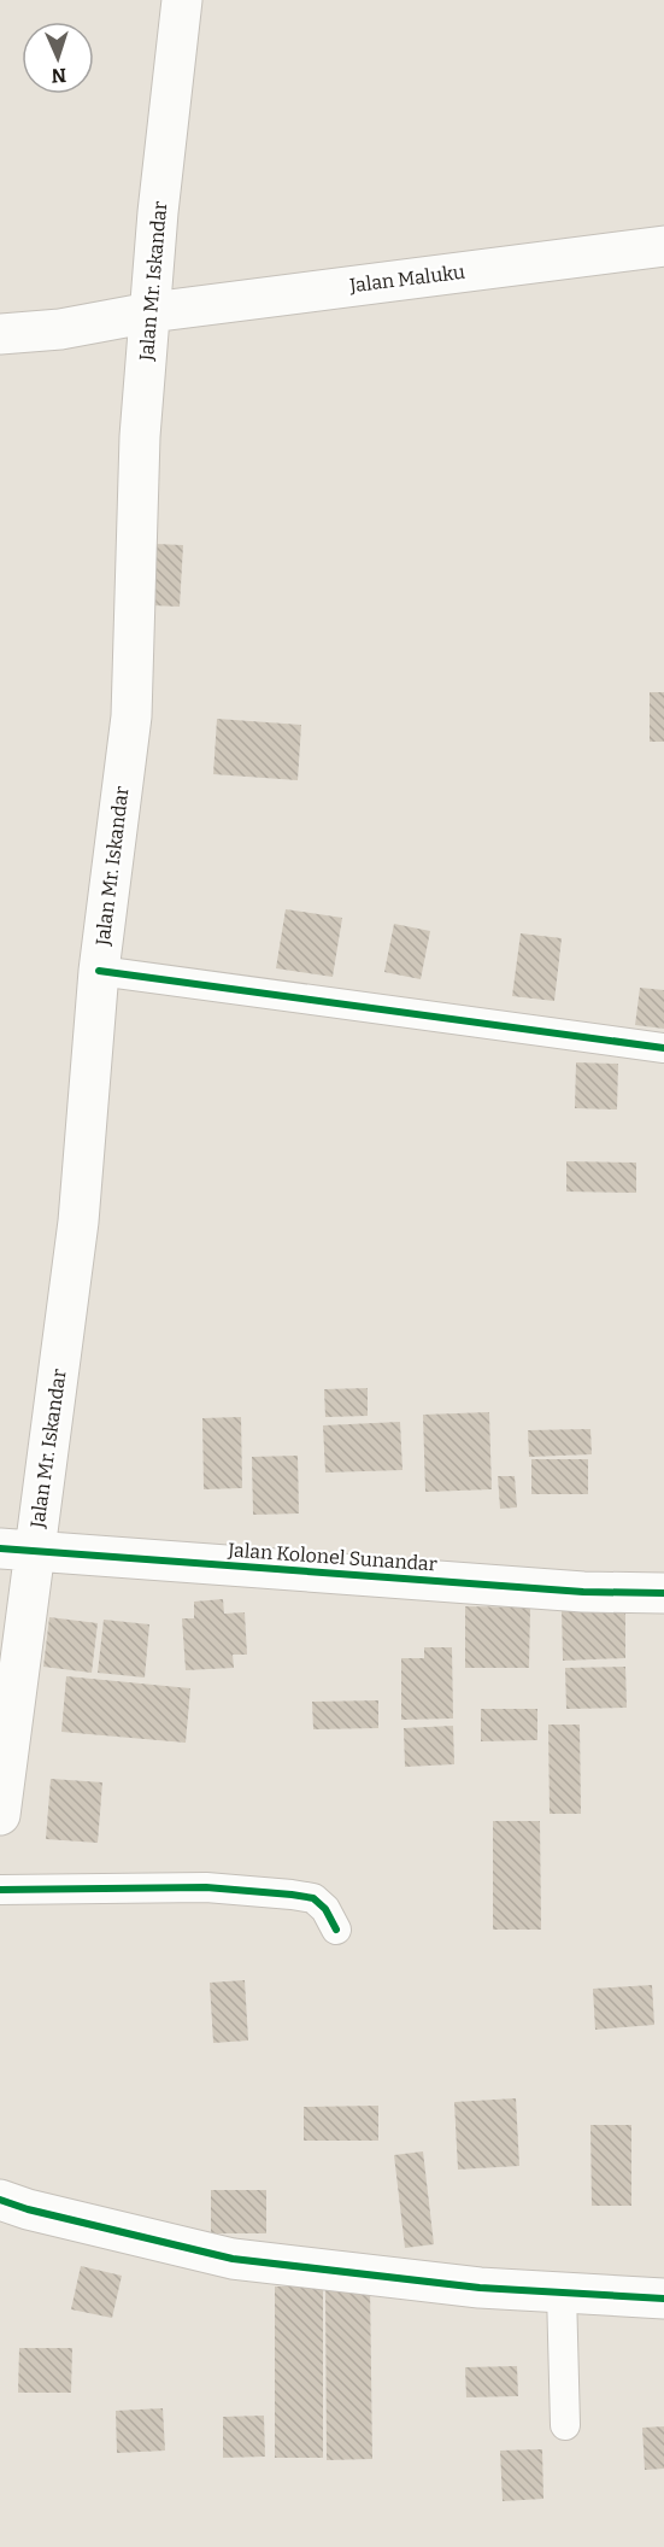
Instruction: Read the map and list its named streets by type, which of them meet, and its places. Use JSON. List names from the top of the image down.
{
  "streets": {
    "main road": ["Jalan Maluku", "Jalan Mr. Iskandar", "Jalan Kolonel Sunandar"]
  },
  "crossings": [
    ["Jalan Maluku", "Jalan Mr. Iskandar"],
    ["Jalan Mr. Iskandar", "Jalan Kolonel Sunandar"]
  ],
  "north": "bottom"
}
